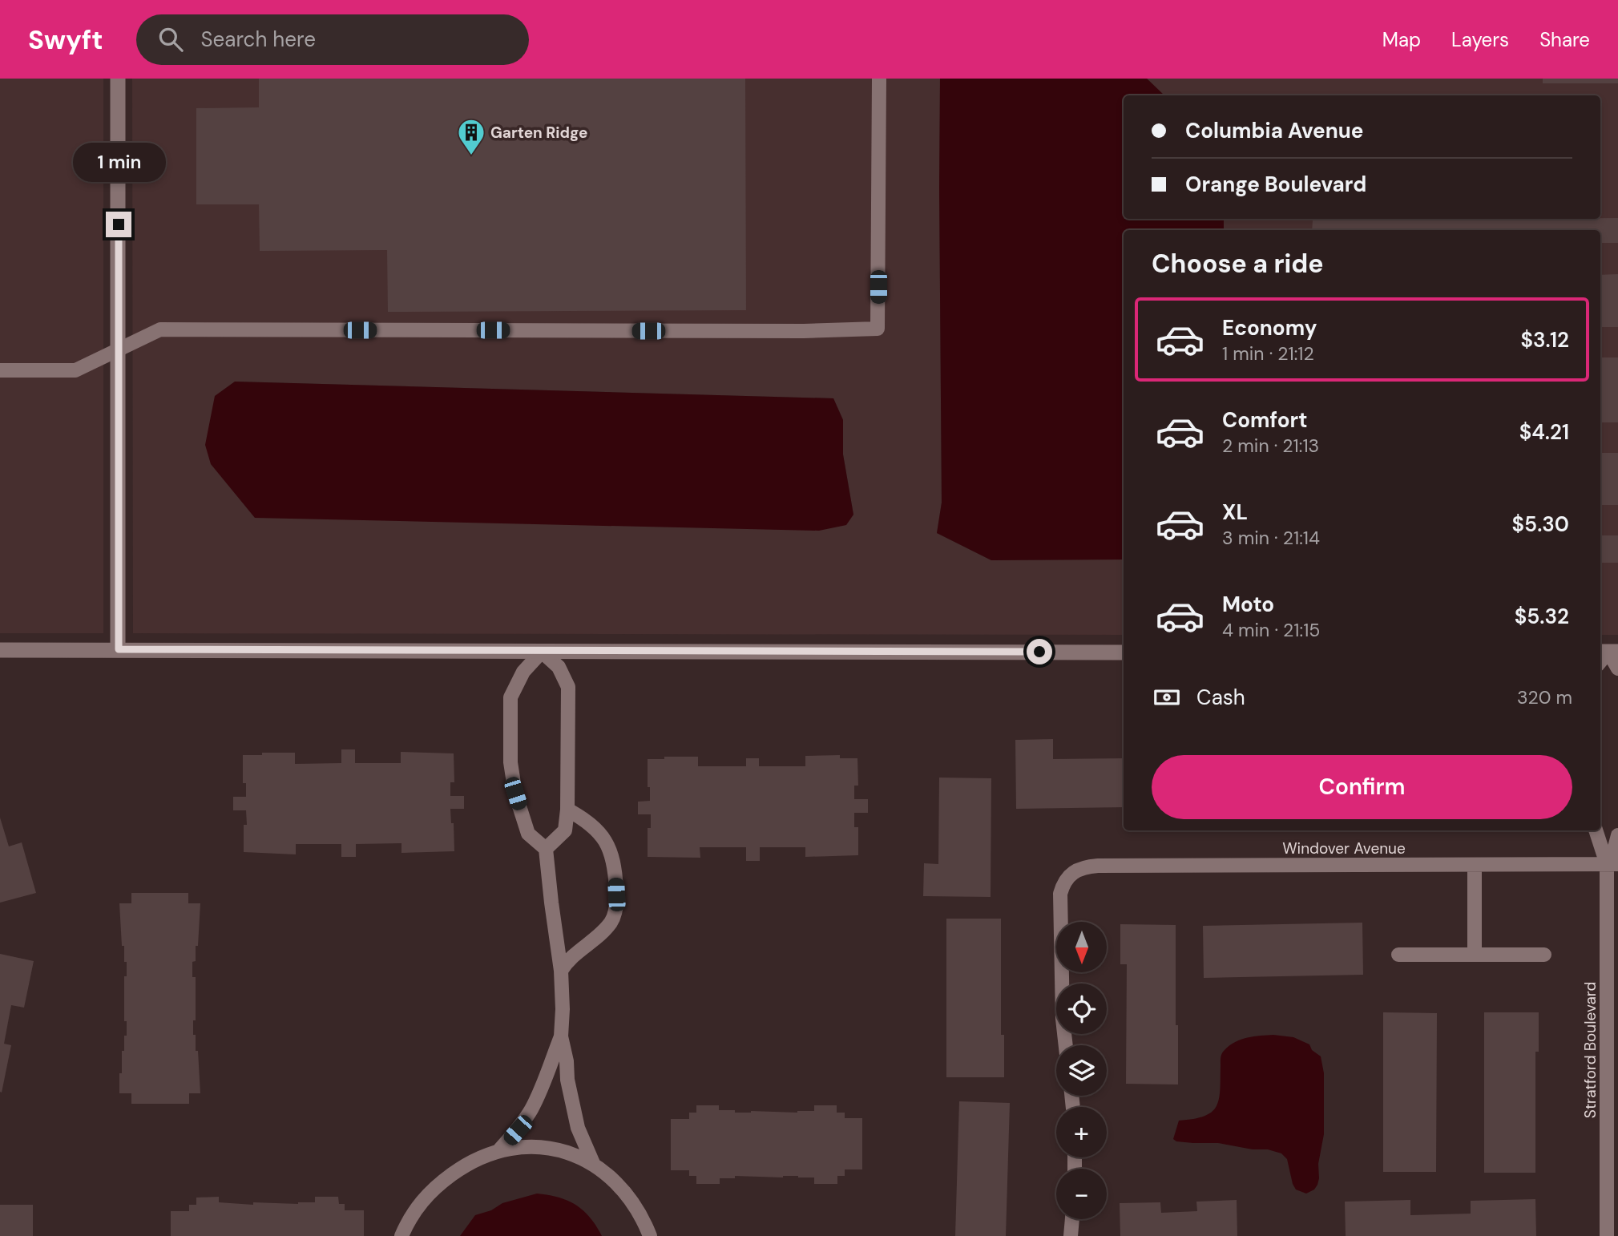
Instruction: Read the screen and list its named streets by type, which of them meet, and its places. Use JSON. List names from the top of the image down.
{
  "streets": {
    "lane": ["Windover Avenue", "Stratford Boulevard"]
  },
  "crossings": [
    ["Windover Avenue", "Stratford Boulevard"]
  ],
  "places": {
    "building": ["Garten Ridge"]
  },
  "north": "bottom",
  "page": {
    "header": "Swyft",
    "search": "Search here",
    "nav": ["Map", "Layers", "Share"],
    "banner": ["Columbia Avenue", "Orange Boulevard"],
    "bubble": "1 min",
    "heading": "Choose a ride",
    "list": [
      {
        "name": "Economy",
        "note": "1 min · 21:12",
        "value": "$3.12"
      },
      {
        "name": "Comfort",
        "note": "2 min · 21:13",
        "value": "$4.21"
      },
      {
        "name": "XL",
        "note": "3 min · 21:14",
        "value": "$5.30"
      },
      {
        "name": "Moto",
        "note": "4 min · 21:15",
        "value": "$5.32"
      }
    ],
    "pay": ["Cash", "320 m"],
    "buttons": "Confirm",
    "map_buttons": ["+", "−"]
  }
}
